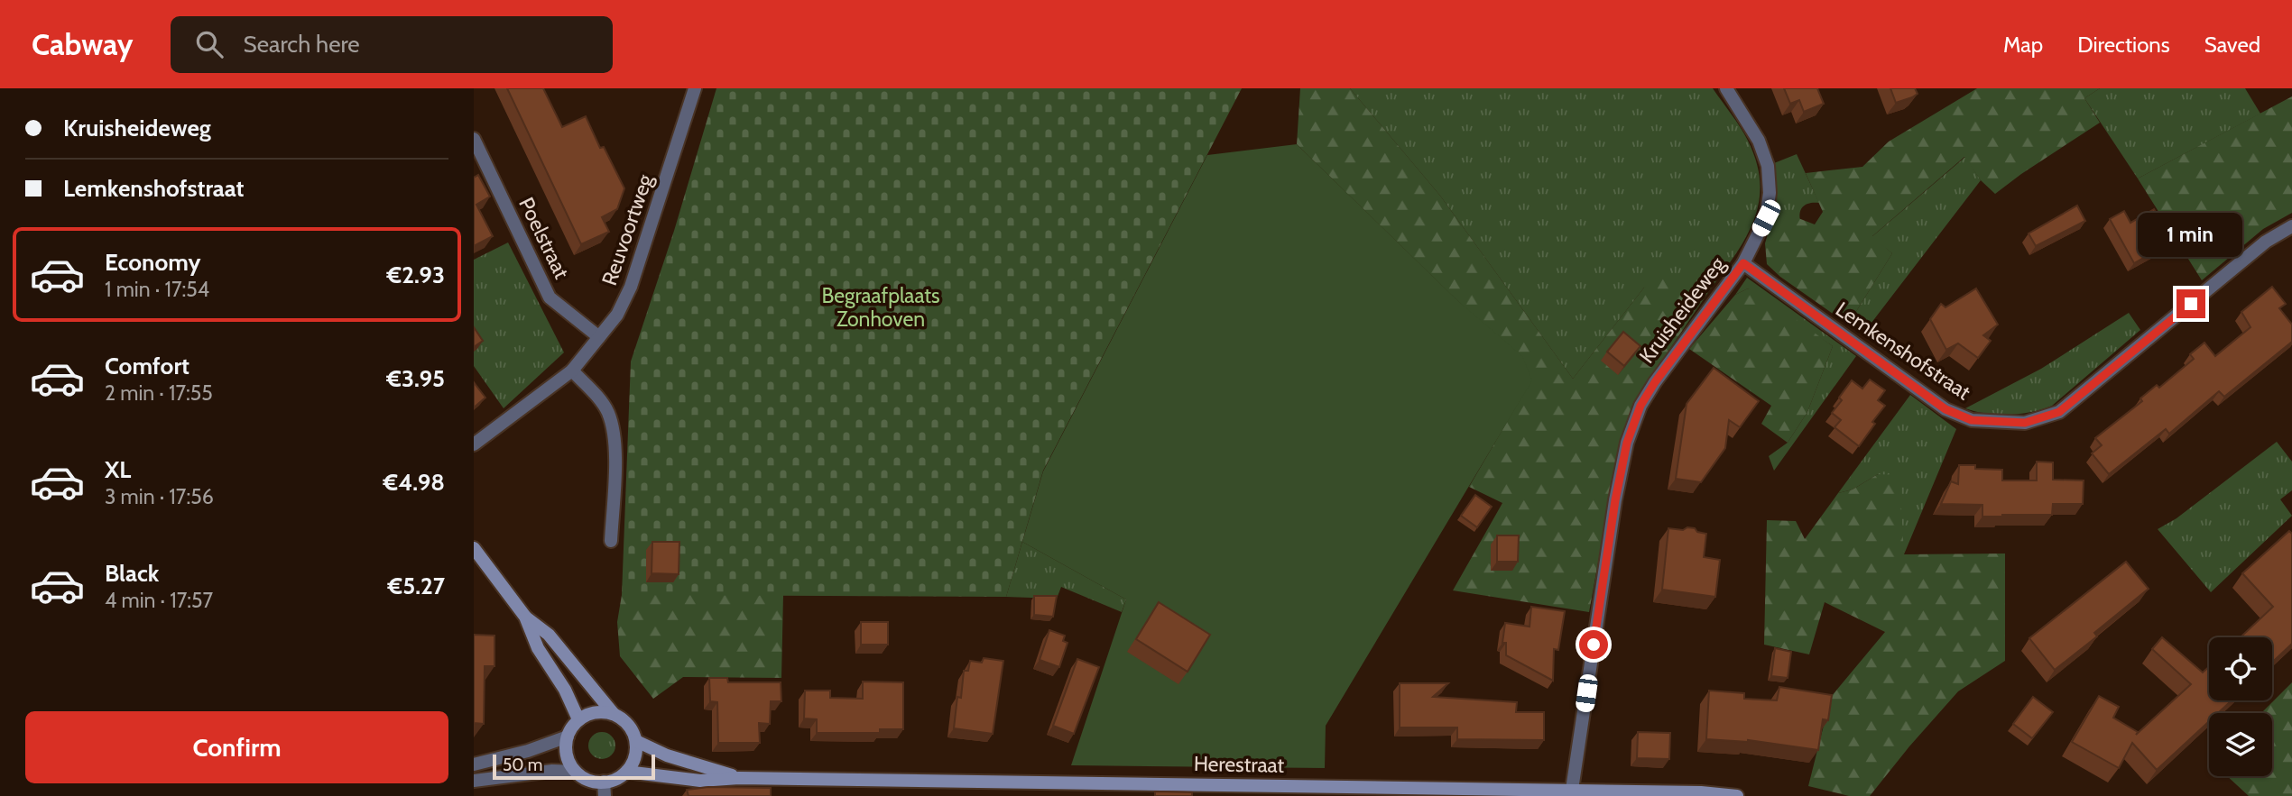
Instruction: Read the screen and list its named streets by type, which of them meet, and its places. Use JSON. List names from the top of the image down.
{
  "streets": {
    "street": [
      "Reuvoortweg",
      "Poelstraat",
      "Kruisheideweg",
      "Lemkenshofstraat",
      "Herestraat"
    ]
  },
  "crossings": [
    ["Reuvoortweg", "Poelstraat"],
    ["Kruisheideweg", "Lemkenshofstraat"],
    ["Kruisheideweg", "Herestraat"]
  ],
  "parks": ["Begraafplaats Zonhoven"],
  "scale_bar": "50 m",
  "page": {
    "header": "Cabway",
    "search": "Search here",
    "nav": ["Map", "Directions", "Saved"],
    "banner": ["Kruisheideweg", "Lemkenshofstraat"],
    "bubble": "1 min",
    "list": [
      {
        "name": "Economy",
        "note": "1 min · 17:54",
        "value": "€2.93"
      },
      {
        "name": "Comfort",
        "note": "2 min · 17:55",
        "value": "€3.95"
      },
      {
        "name": "XL",
        "note": "3 min · 17:56",
        "value": "€4.98"
      },
      {
        "name": "Black",
        "note": "4 min · 17:57",
        "value": "€5.27"
      }
    ],
    "buttons": "Confirm",
    "scale": "50 m"
  }
}
